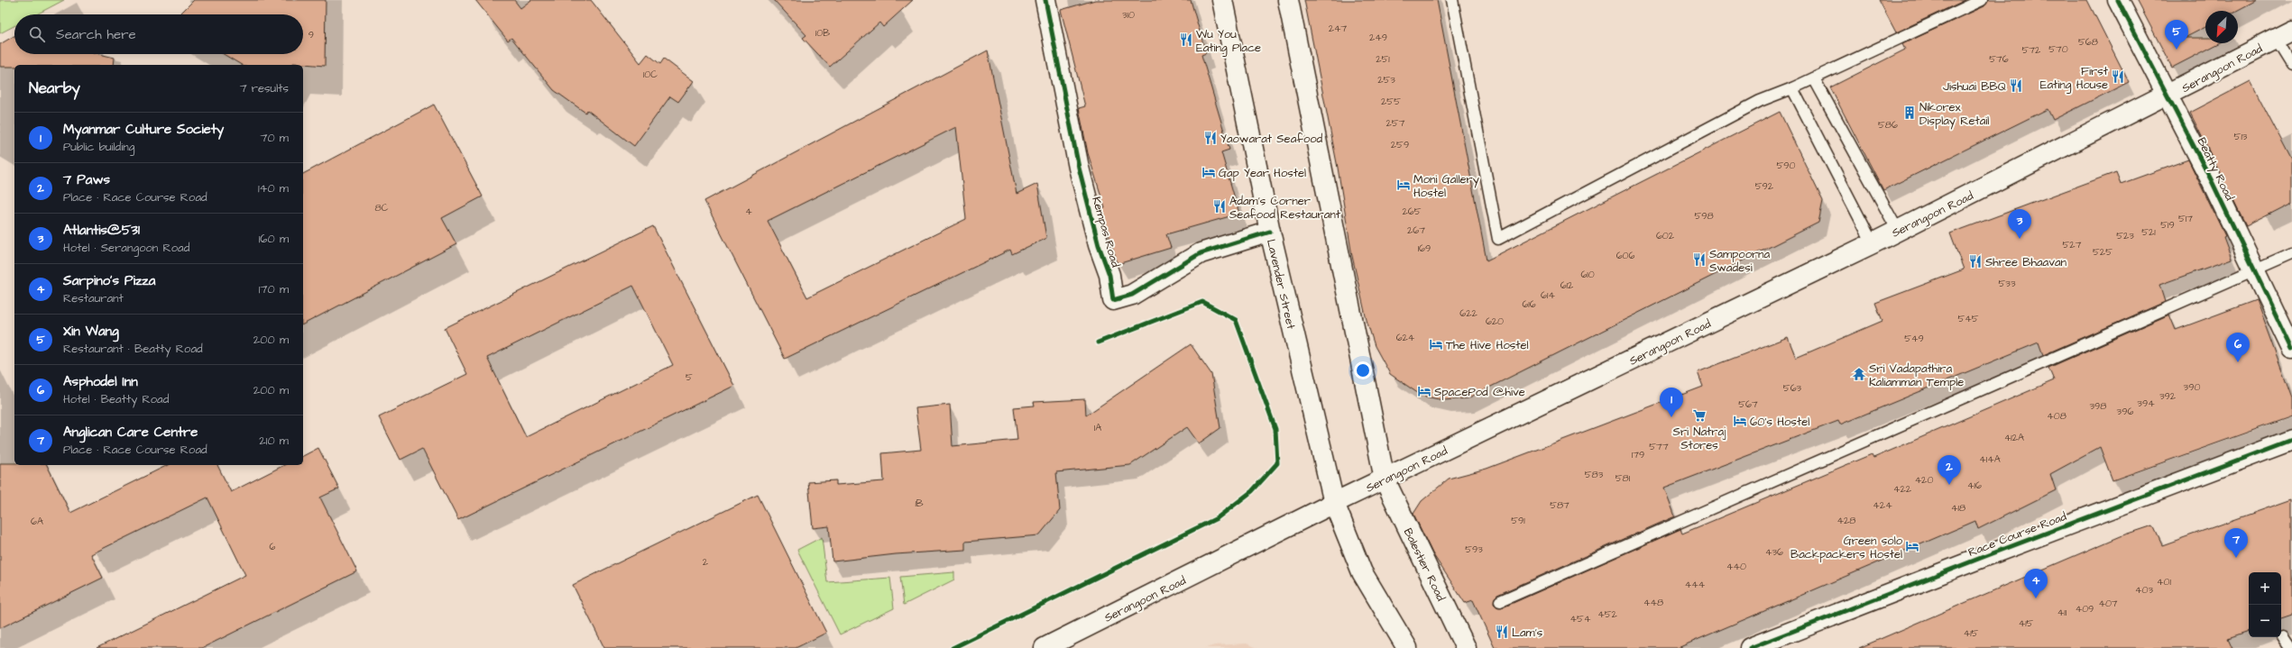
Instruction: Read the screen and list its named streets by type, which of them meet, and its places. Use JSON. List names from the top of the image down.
{
  "streets": {
    "main road": [
      "Serangoon Road",
      "Beatty Road",
      "Kempas Road",
      "Lavender Street",
      "Race Course Road",
      "Balestier Road"
    ]
  },
  "crossings": [
    ["Serangoon Road", "Beatty Road"],
    ["Serangoon Road", "Lavender Street"],
    ["Serangoon Road", "Balestier Road"],
    ["Kempas Road", "Lavender Street"]
  ],
  "places": {
    "restaurant": [
      "Wu You Eating Place",
      "First Eating House",
      "Jishuai BBQ",
      "Yaowarat Seafood",
      "Adam's Corner Seafood Restaurant",
      "Sampoorna Swadesi",
      "Shree Bhaavan",
      "Lam's"
    ],
    "building": ["Nikorex Display Retail"],
    "hotel": [
      "Gap Year Hostel",
      "Moni Gallery Hostel",
      "The Hive Hostel",
      "SpacePod @hive",
      "60's Hostel",
      "Green solo Backpackers Hostel"
    ],
    "temple": ["Sri Vadapathira Kaliamman Temple"],
    "supermarket": ["Sri Natraj Stores"]
  },
  "house_numbers": [
    "310",
    "247",
    "10B",
    "9",
    "249",
    "568",
    "570",
    "572",
    "251",
    "576",
    "10C",
    "253",
    "255",
    "257",
    "586",
    "513",
    "259",
    "590",
    "592",
    "8C",
    "4",
    "265",
    "598",
    "517",
    "519",
    "267",
    "521",
    "602",
    "523",
    "527",
    "169",
    "525",
    "606",
    "610",
    "533",
    "612",
    "614",
    "616",
    "622",
    "545",
    "620",
    "624",
    "549",
    "5",
    "390",
    "563",
    "392",
    "394",
    "567",
    "398",
    "396",
    "408",
    "1A",
    "412A",
    "577",
    "179",
    "414A",
    "583",
    "581",
    "420",
    "416",
    "422",
    "1B",
    "587",
    "424",
    "418",
    "591",
    "428",
    "6A",
    "6",
    "593",
    "436",
    "2",
    "440",
    "401",
    "444",
    "403",
    "448",
    "407",
    "409",
    "411",
    "452",
    "454",
    "415",
    "415"
  ],
  "north": "bottom left",
  "page": {
    "search": "Search here",
    "pins": [
      "5",
      "3",
      "6",
      "1",
      "2",
      "7",
      "4"
    ],
    "heading": ["Nearby", "7 results"],
    "list": [
      {
        "mark": "1",
        "name": "Myanmar Culture Society",
        "note": "Public building",
        "value": "70 m"
      },
      {
        "mark": "2",
        "name": "7 Paws",
        "note": "Place · Race Course Road",
        "value": "140 m"
      },
      {
        "mark": "3",
        "name": "Atlantis@531",
        "note": "Hotel · Serangoon Road",
        "value": "160 m"
      },
      {
        "mark": "4",
        "name": "Sarpino's Pizza",
        "note": "Restaurant",
        "value": "170 m"
      },
      {
        "mark": "5",
        "name": "Xin Wang",
        "note": "Restaurant · Beatty Road",
        "value": "200 m"
      },
      {
        "mark": "6",
        "name": "Asphodel Inn",
        "note": "Hotel · Beatty Road",
        "value": "200 m"
      },
      {
        "mark": "7",
        "name": "Anglican Care Centre",
        "note": "Place · Race Course Road",
        "value": "210 m"
      }
    ],
    "map_buttons": ["+", "−"]
  }
}
